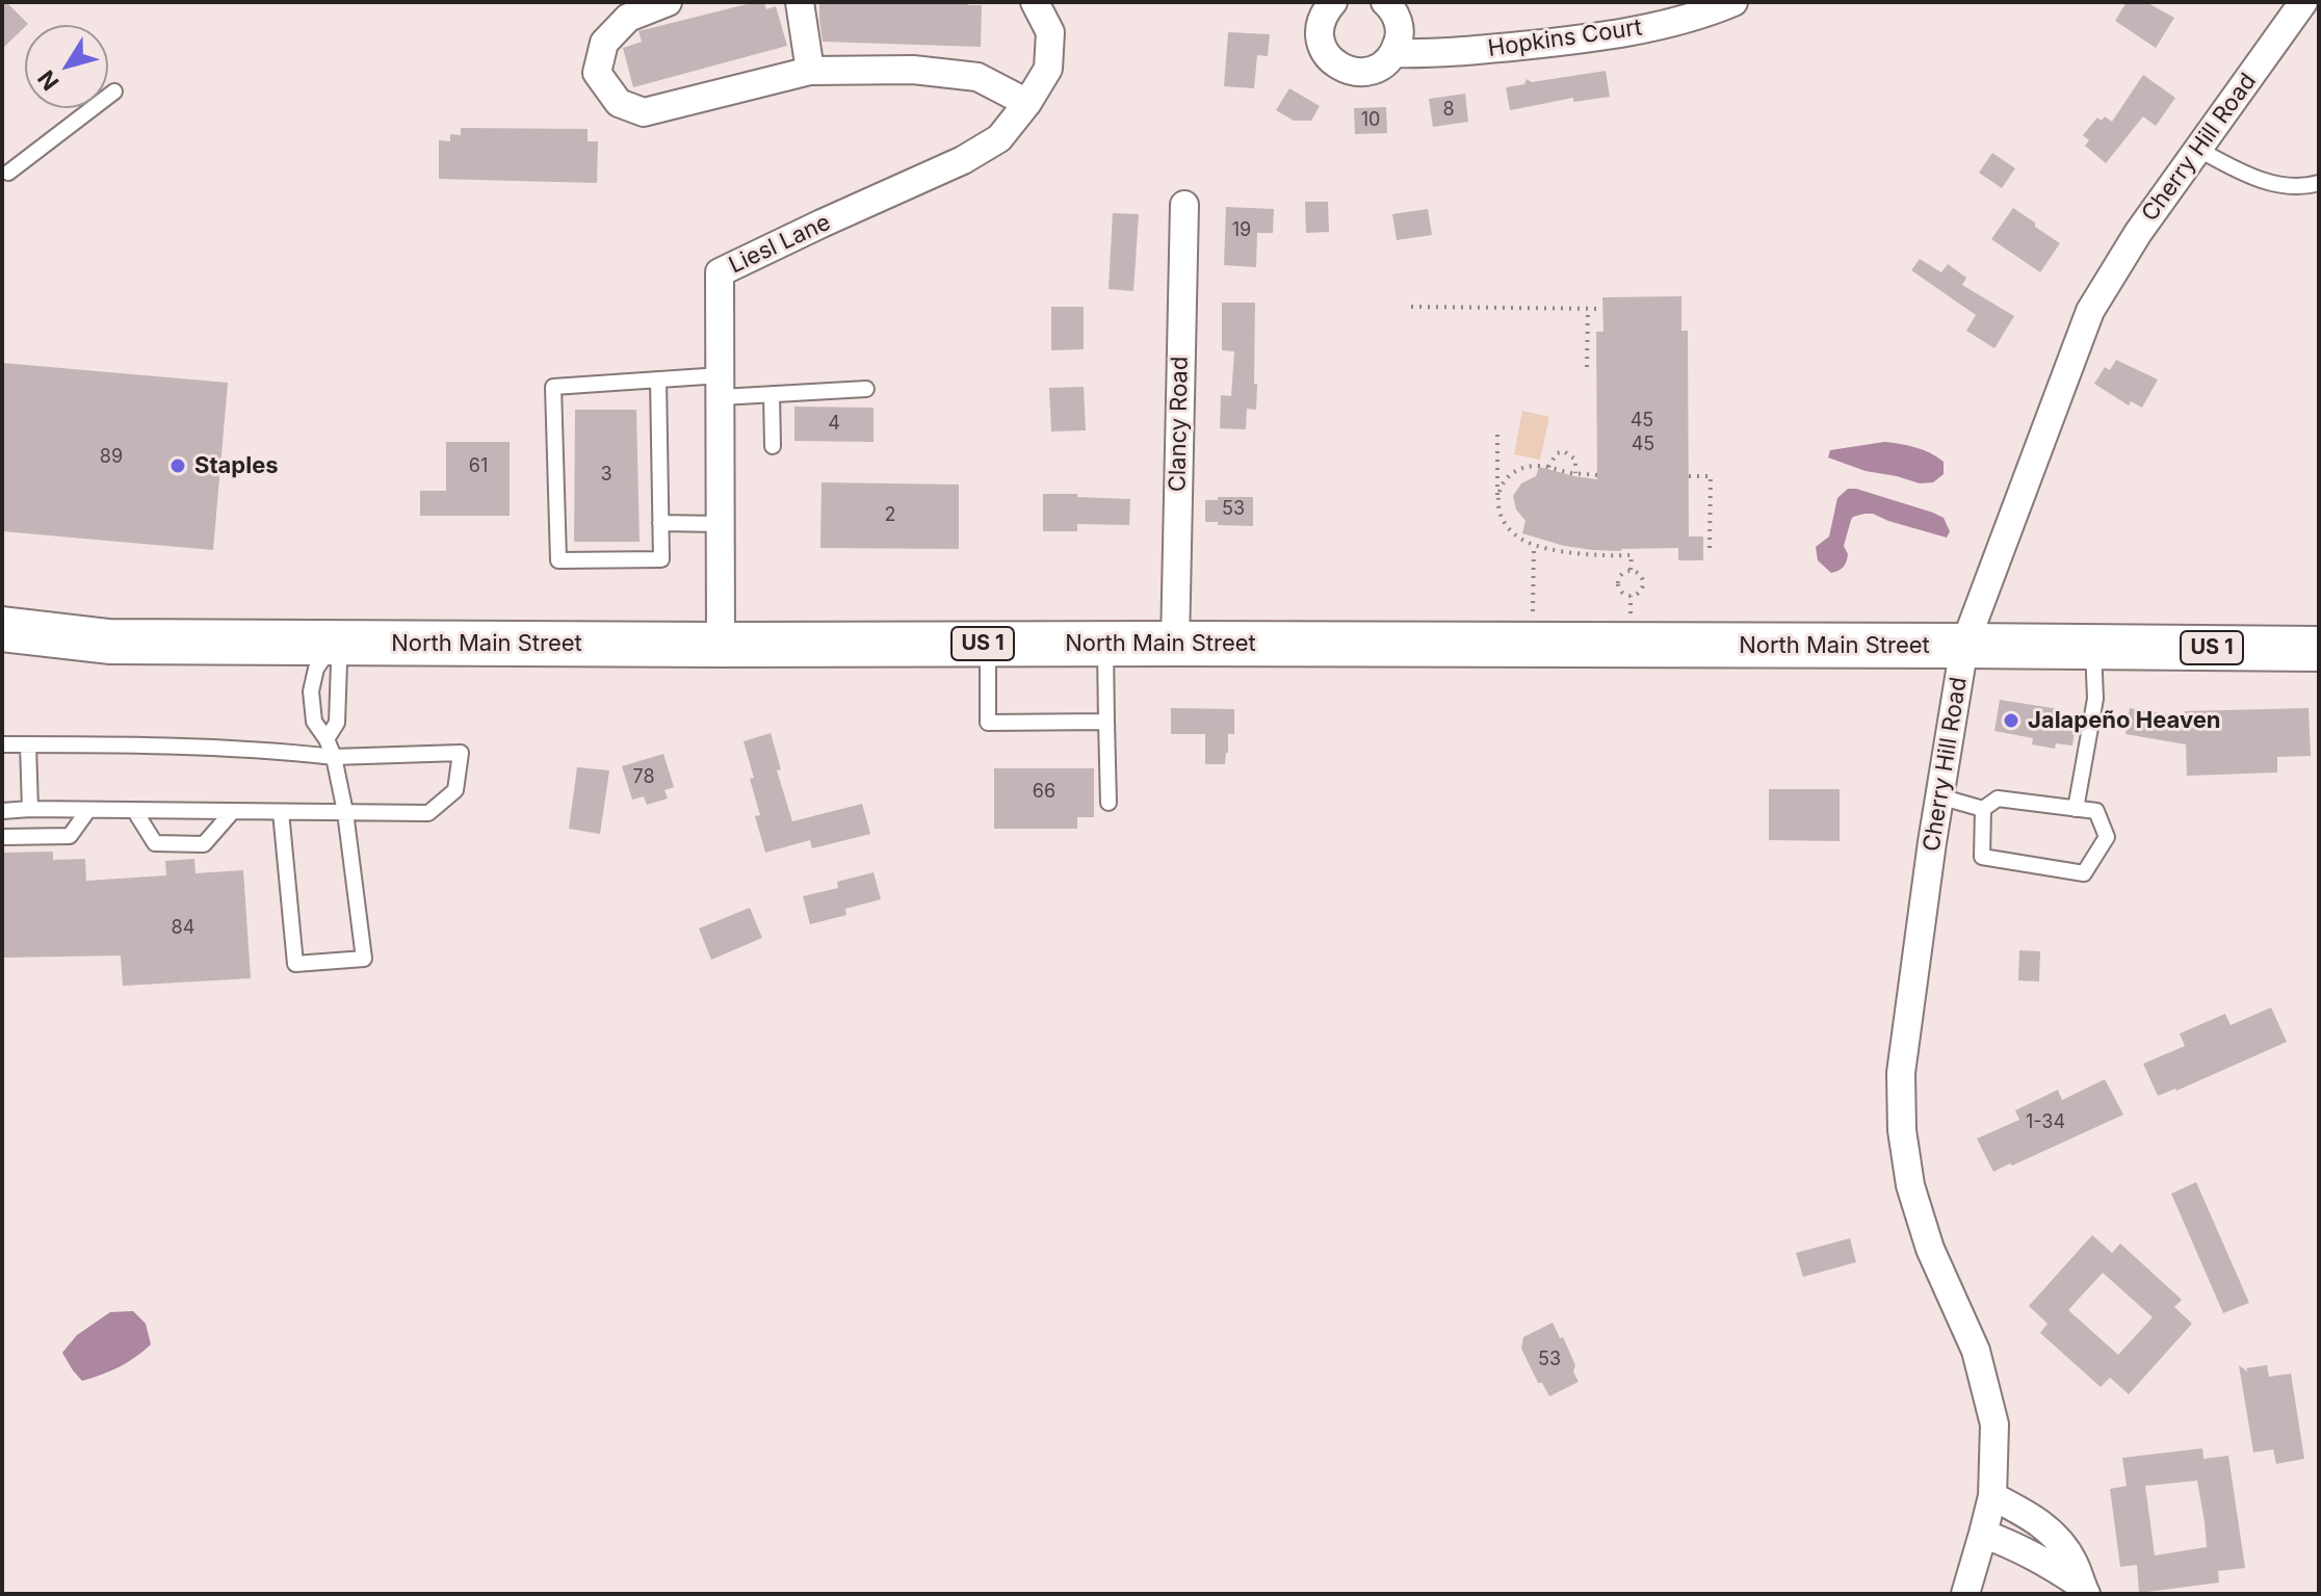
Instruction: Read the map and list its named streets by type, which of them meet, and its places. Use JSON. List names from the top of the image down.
{
  "streets": {
    "main road": ["North Main Street", "US 1"],
    "street": [
      "Hopkins Court",
      "Cherry Hill Road",
      "Liesl Lane",
      "Clancy Road"
    ]
  },
  "crossings": [
    ["Cherry Hill Road", "North Main Street"],
    ["Liesl Lane", "North Main Street"],
    ["Clancy Road", "North Main Street"]
  ],
  "places": ["Staples", "Jalapeño Heaven"],
  "house_numbers": [
    "8",
    "10",
    "19",
    "45",
    "4",
    "45",
    "89",
    "61",
    "3",
    "53",
    "2",
    "78",
    "66",
    "84",
    "1-34",
    "53"
  ],
  "north": "bottom left"
}
